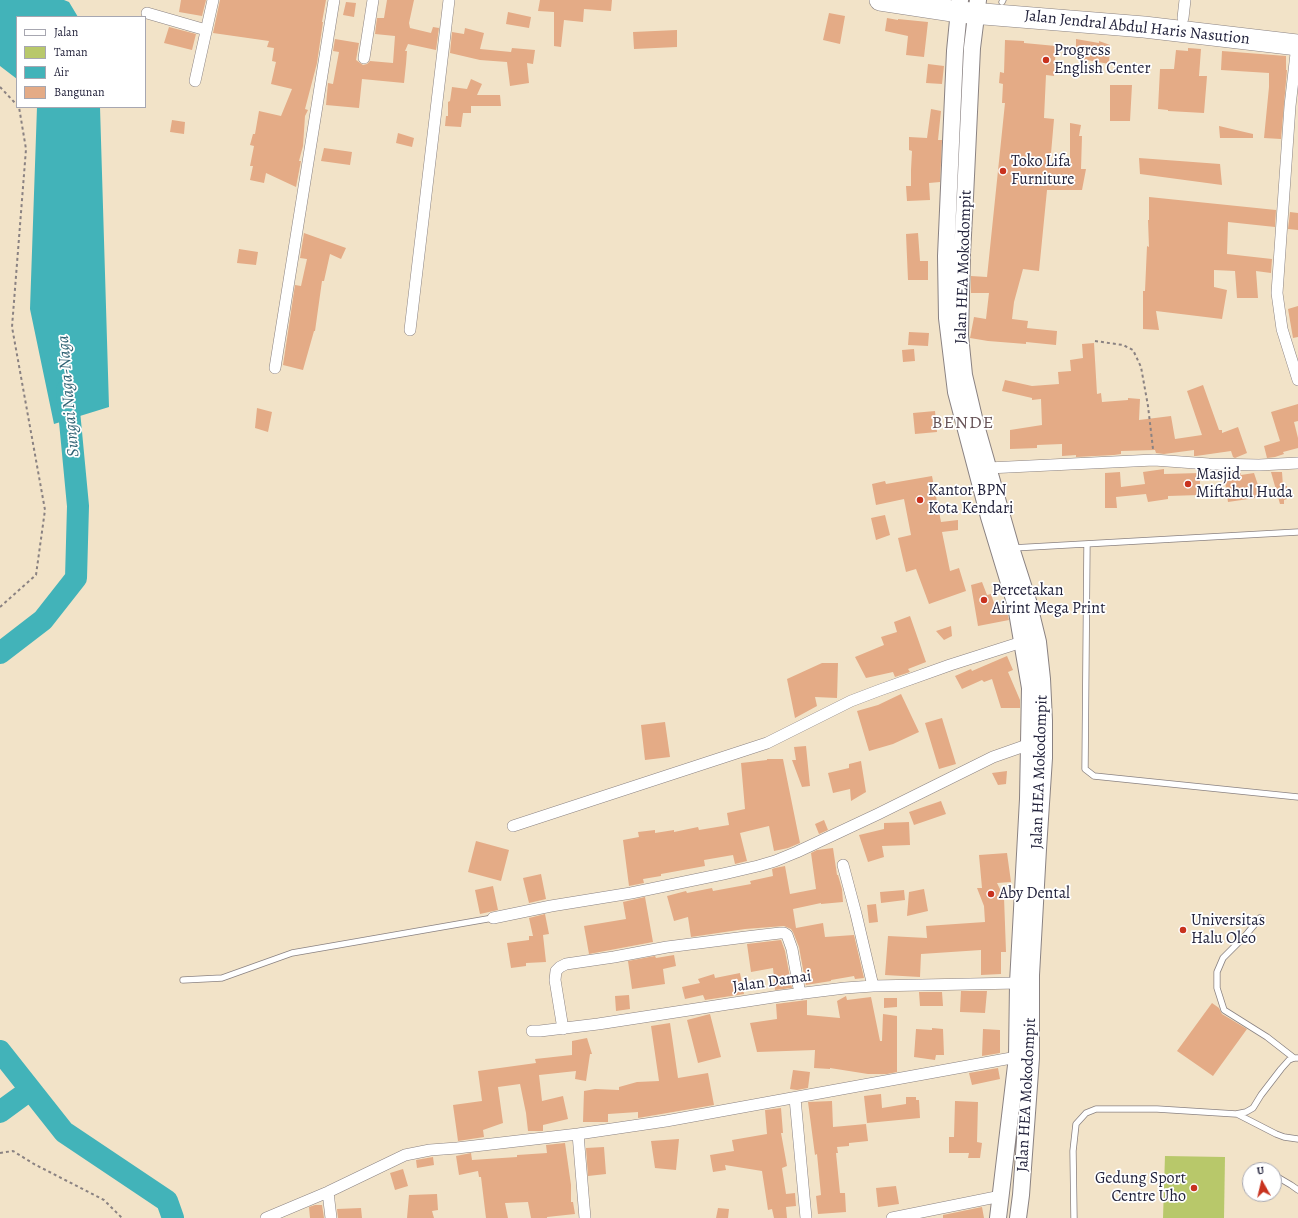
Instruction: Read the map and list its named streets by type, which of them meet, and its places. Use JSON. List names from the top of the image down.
{
  "streets": {
    "highway": ["Jalan Jendral Abdul Haris Nasution"],
    "street": ["Jalan HEA Mokodompit", "Jalan Damai"]
  },
  "crossings": [
    ["Jalan Jendral Abdul Haris Nasution", "Jalan HEA Mokodompit"],
    ["Jalan HEA Mokodompit", "Jalan Damai"]
  ],
  "districts": ["BENDE"],
  "water": ["Sungai Naga-Naga"],
  "places": [
    "Progress English Center",
    "Toko Lifa Furniture",
    "Masjid Miftahul Huda",
    "Kantor BPN Kota Kendari",
    "Percetakan Airint Mega Print",
    "Aby Dental",
    "Universitas Halu Oleo",
    "Gedung Sport Centre Uho"
  ],
  "legend": [
    "Jalan",
    "Taman",
    "Air",
    "Bangunan"
  ],
  "north": "top"
}
